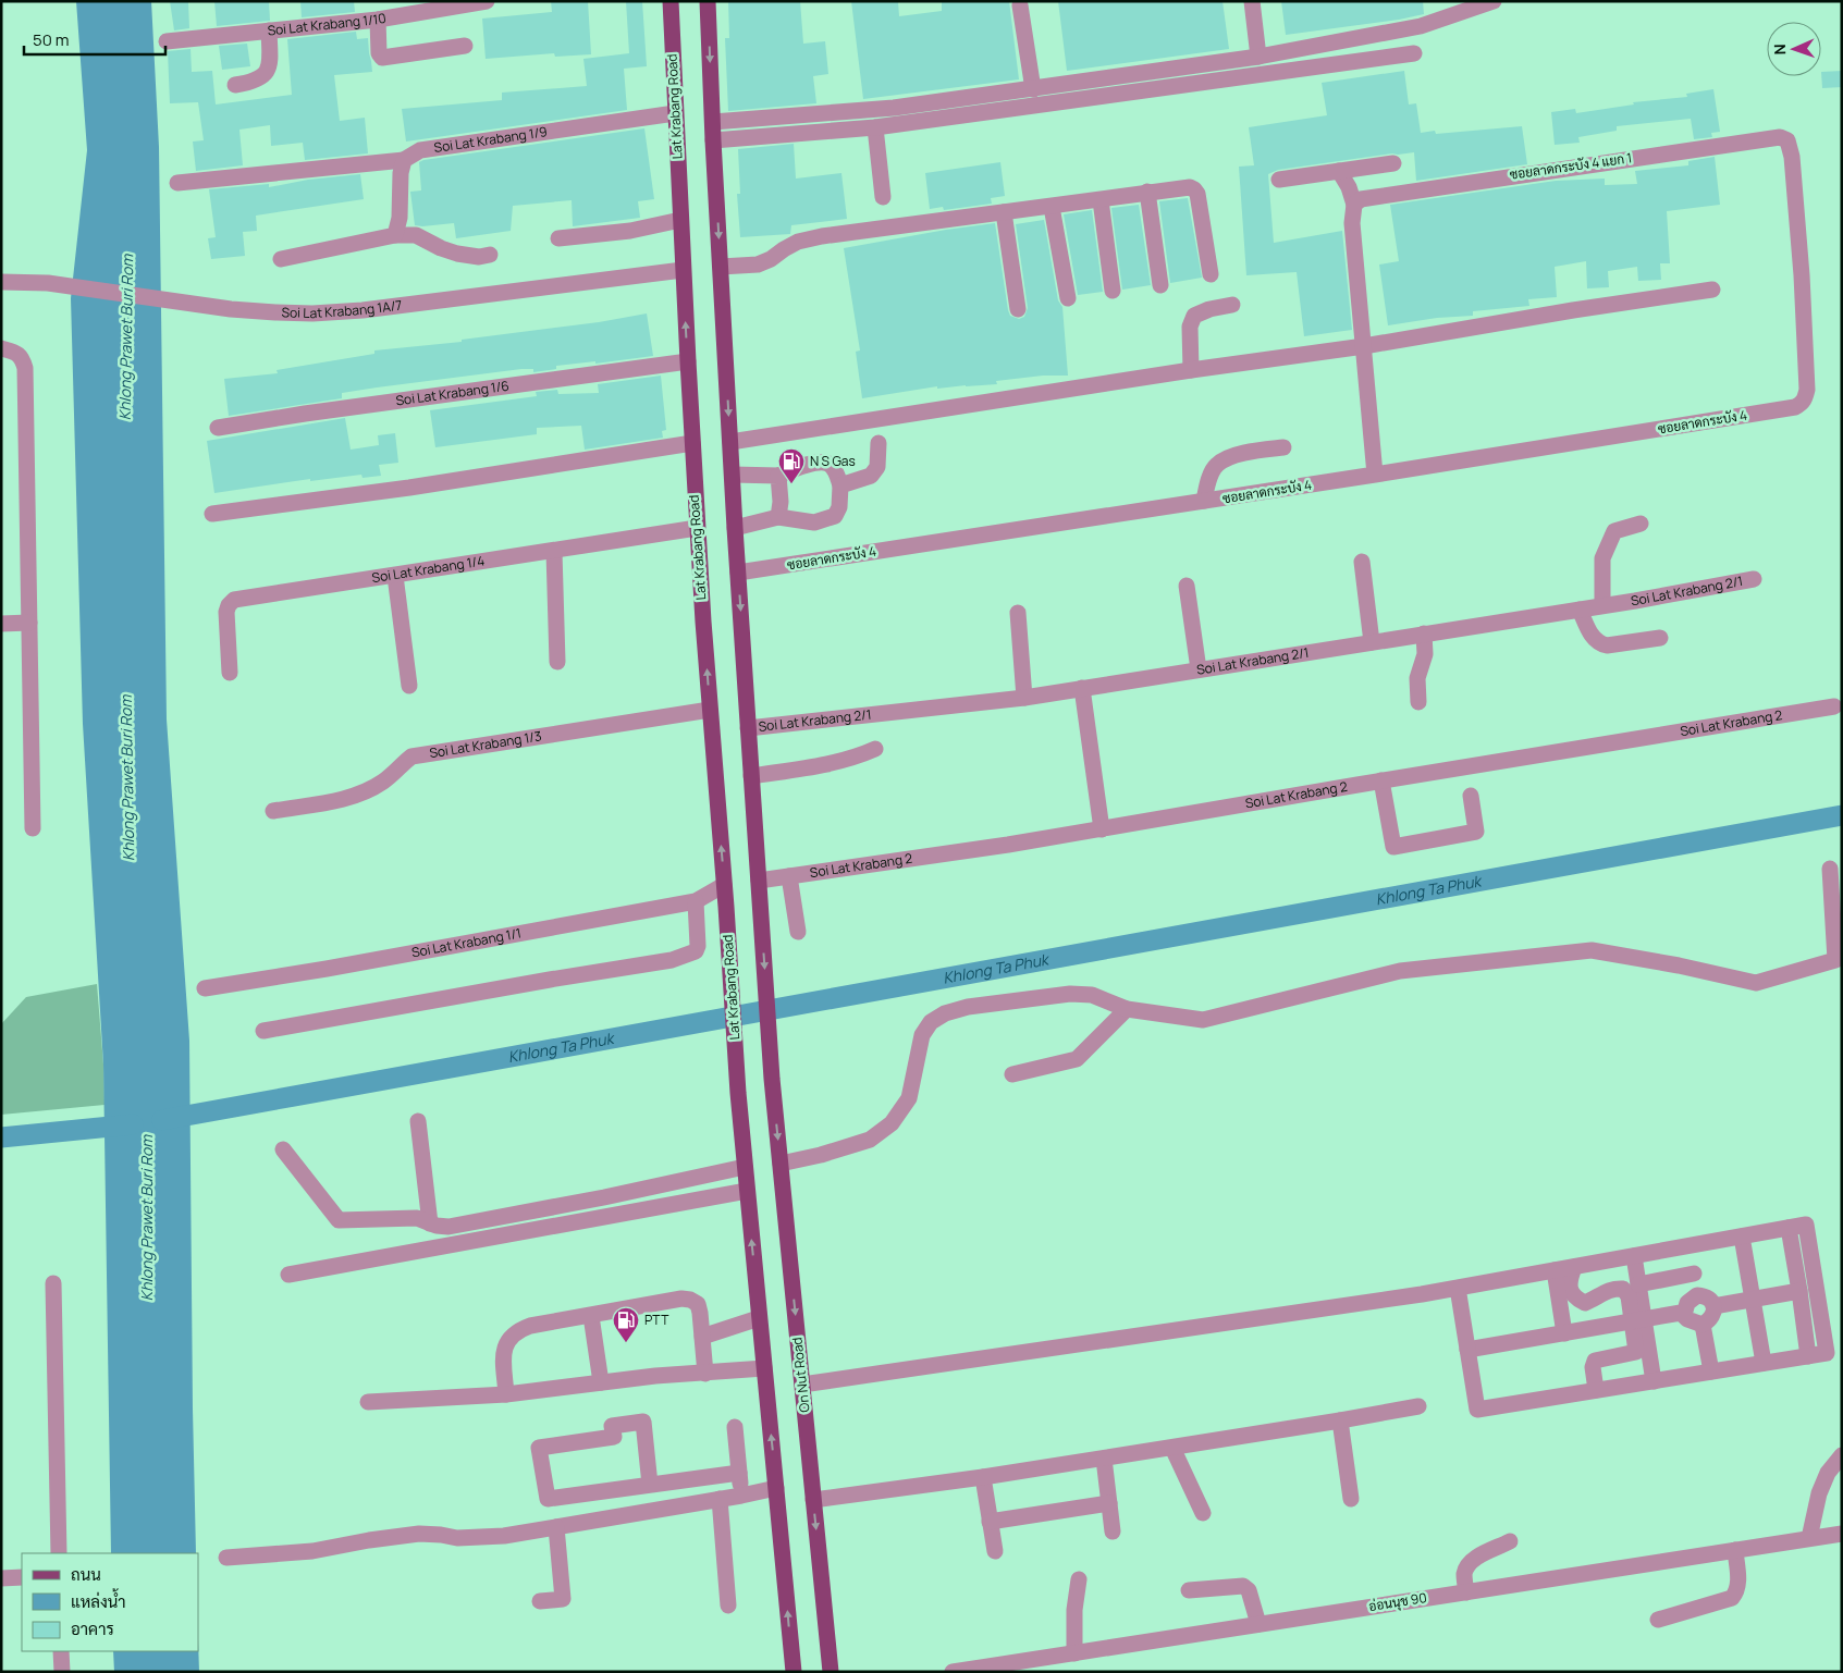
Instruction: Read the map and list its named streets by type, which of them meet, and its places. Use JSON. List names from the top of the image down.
{
  "streets": {
    "main road": ["Lat Krabang Road", "On Nut Road"],
    "street": [
      "Soi Lat Krabang 1/10",
      "Soi Lat Krabang 1/9",
      "ซอยลาดกระบัง 4 แยก 1",
      "Soi Lat Krabang 1A/7",
      "Soi Lat Krabang 1/6",
      "ซอยลาดกระบัง 4",
      "Soi Lat Krabang 1/4",
      "Soi Lat Krabang 2/1",
      "Soi Lat Krabang 2",
      "Soi Lat Krabang 1/3",
      "Soi Lat Krabang 1/1",
      "อ่อนนุช 90"
    ]
  },
  "crossings": [
    ["Lat Krabang Road", "Soi Lat Krabang 1/9"],
    ["Lat Krabang Road", "Soi Lat Krabang 1A/7"],
    ["Lat Krabang Road", "Soi Lat Krabang 1/6"],
    ["Lat Krabang Road", "Soi Lat Krabang 1/4"],
    ["Lat Krabang Road", "Soi Lat Krabang 1/3"],
    ["Lat Krabang Road", "Soi Lat Krabang 1/1"],
    ["ซอยลาดกระบัง 4 แยก 1", "ซอยลาดกระบัง 4"],
    ["Soi Lat Krabang 2", "On Nut Road"]
  ],
  "water": ["Khlong Prawet Buri Rom", "Khlong Ta Phuk"],
  "places": {
    "fuel station": ["N S Gas", "PTT"]
  },
  "legend": ["ถนน", "แหล่งน้ำ", "อาคาร"],
  "scale_bar": "50 m",
  "north": "left"
}
